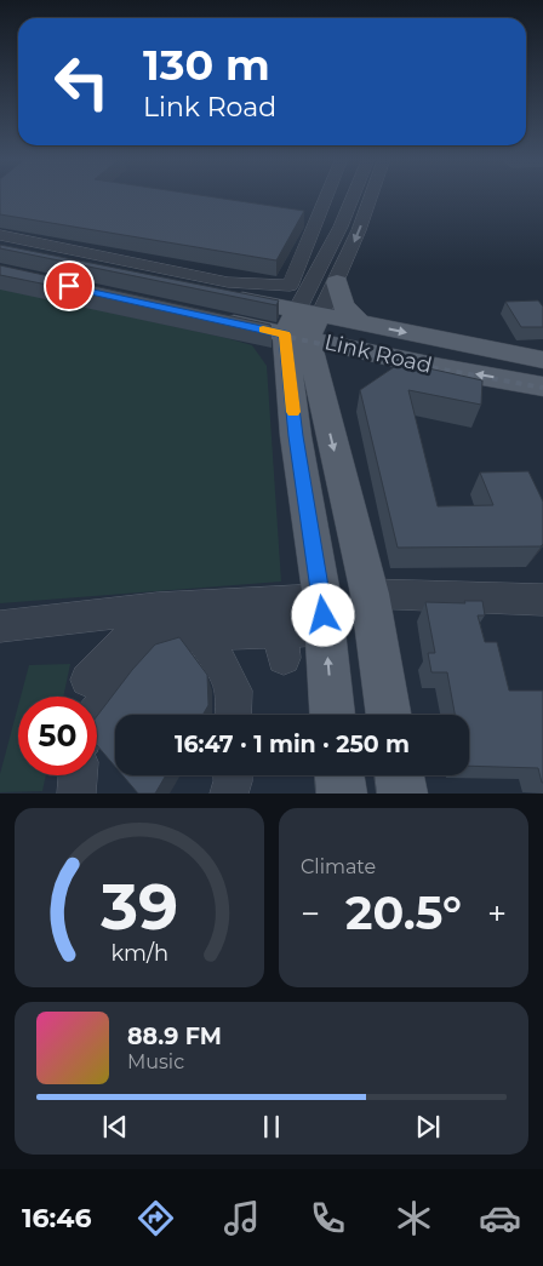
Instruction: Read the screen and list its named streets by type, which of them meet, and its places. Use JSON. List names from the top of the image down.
{
  "streets": {
    "main road": ["Link Road"]
  },
  "page": {
    "turn": ["130 m", "Link Road"],
    "limit": "50",
    "trip": "16:47 · 1 min · 250 m",
    "tile": "Climate",
    "heat": ["−", "20.5°", "+"],
    "song": ["88.9 FM", "Music"],
    "tabs": "16:46",
    "gauge": ["39", "km/h"]
  }
}
